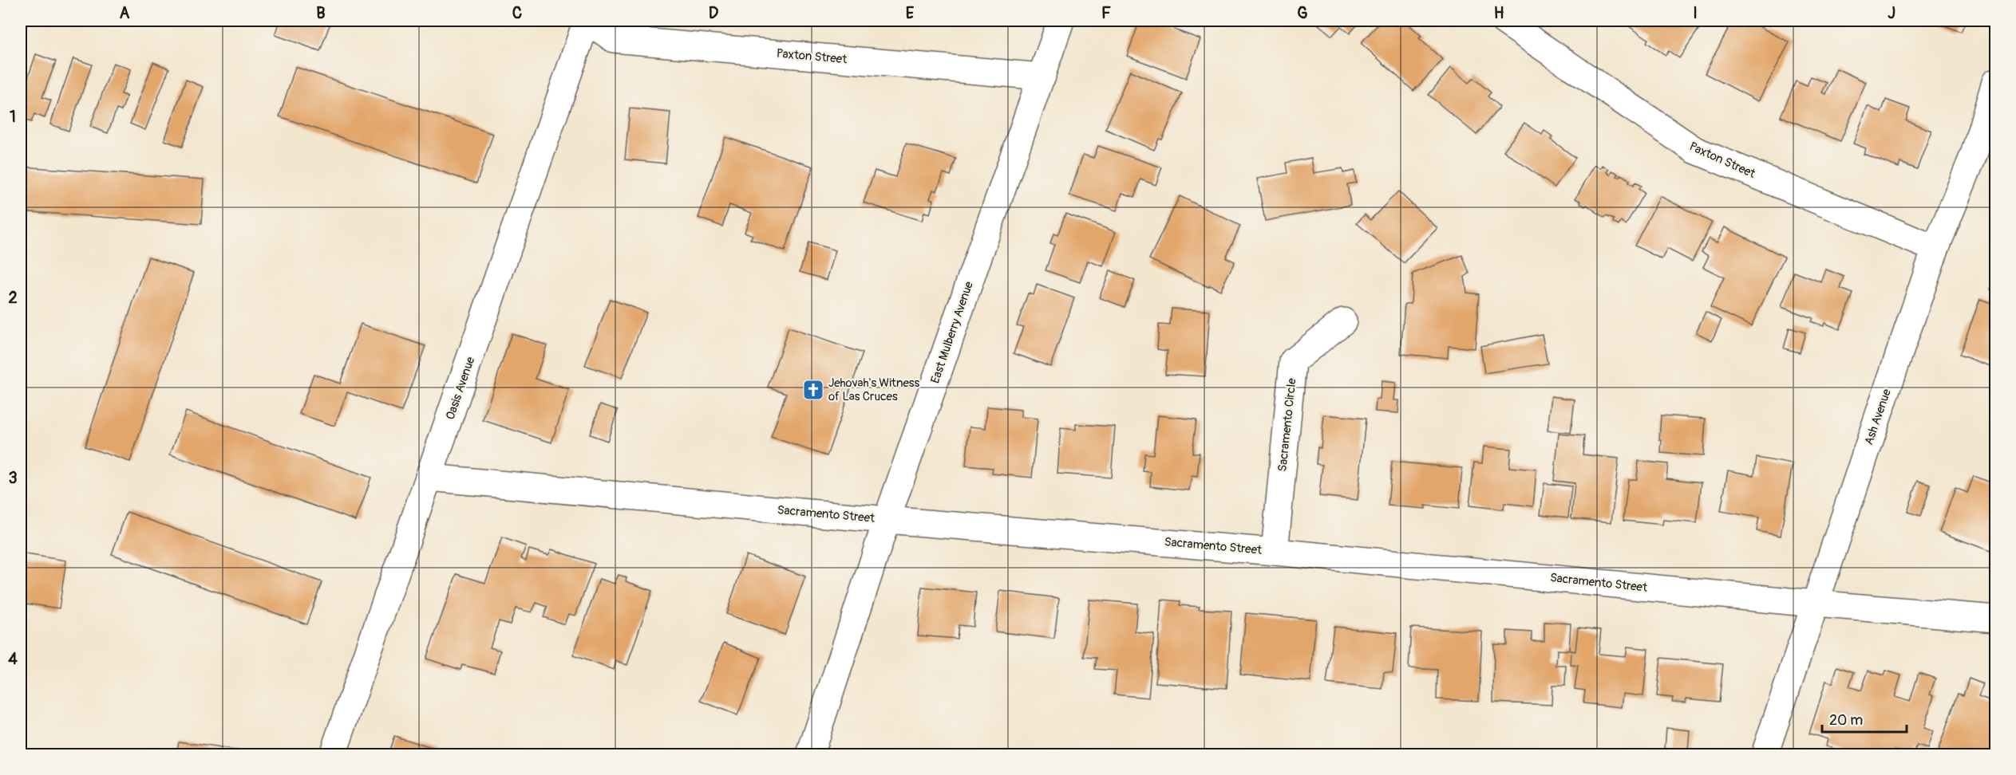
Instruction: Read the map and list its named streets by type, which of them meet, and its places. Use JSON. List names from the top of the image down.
{
  "streets": {
    "street": [
      "Paxton Street",
      "East Mulberry Avenue",
      "Oasis Avenue",
      "Ash Avenue",
      "Sacramento Circle",
      "Sacramento Street"
    ]
  },
  "crossings": [
    ["Paxton Street", "East Mulberry Avenue"],
    ["Paxton Street", "Oasis Avenue"],
    ["Paxton Street", "Ash Avenue"],
    ["East Mulberry Avenue", "Sacramento Street"],
    ["Oasis Avenue", "Sacramento Street"],
    ["Ash Avenue", "Sacramento Street"],
    ["Sacramento Circle", "Sacramento Street"]
  ],
  "places": {
    "church": ["Jehovah's Witness of Las Cruces"]
  },
  "scale_bar": "20 m",
  "grid": {
    "columns": [
      "A",
      "B",
      "C",
      "D",
      "E",
      "F",
      "G",
      "H",
      "I",
      "J"
    ],
    "rows": [
      "1",
      "2",
      "3",
      "4"
    ]
  }
}
